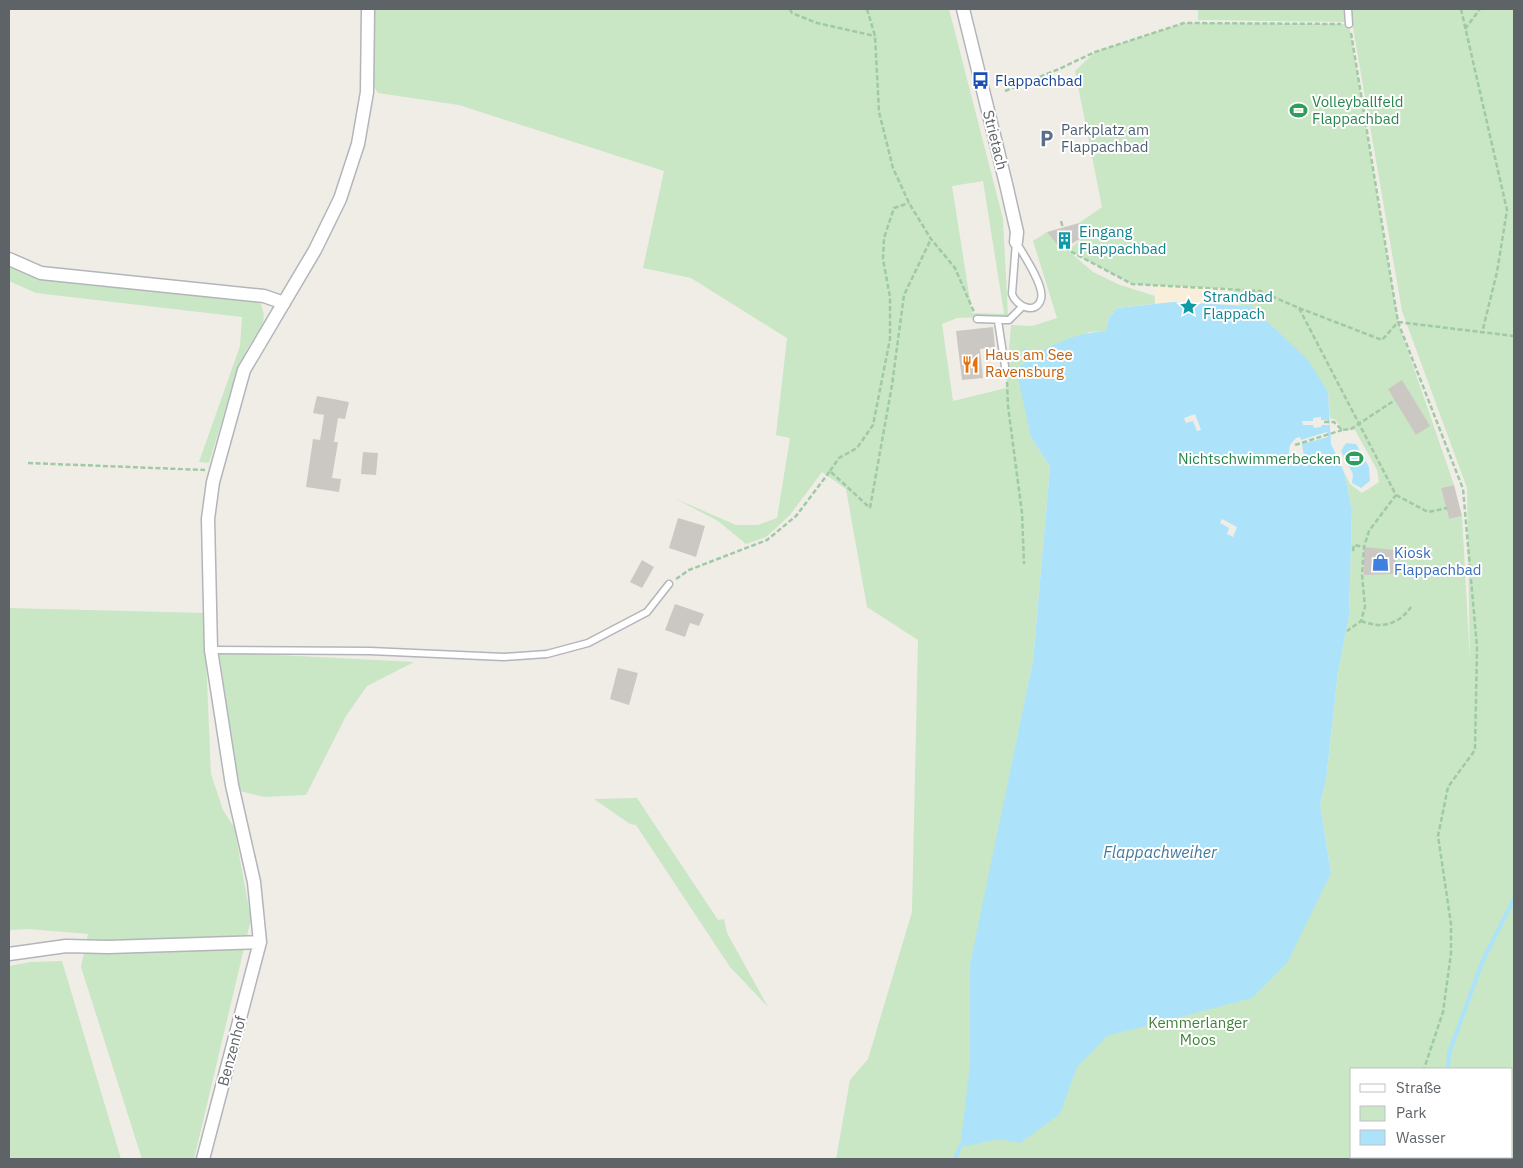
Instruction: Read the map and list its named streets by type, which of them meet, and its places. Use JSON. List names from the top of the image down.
{
  "streets": {
    "street": ["Strietach", "Benzenhof"]
  },
  "water": ["Flappachweiher"],
  "parks": ["Kemmerlanger Moos"],
  "places": {
    "bus stop": ["Flappachbad"],
    "sports": ["Volleyballfeld Flappachbad", "Nichtschwimmerbecken"],
    "parking": ["Parkplatz am Flappachbad"],
    "building": ["Eingang Flappachbad"],
    "place": ["Strandbad Flappach"],
    "restaurant": ["Haus am See Ravensburg"],
    "shop": ["Kiosk Flappachbad"]
  },
  "legend": ["Straße", "Park", "Wasser"]
}
